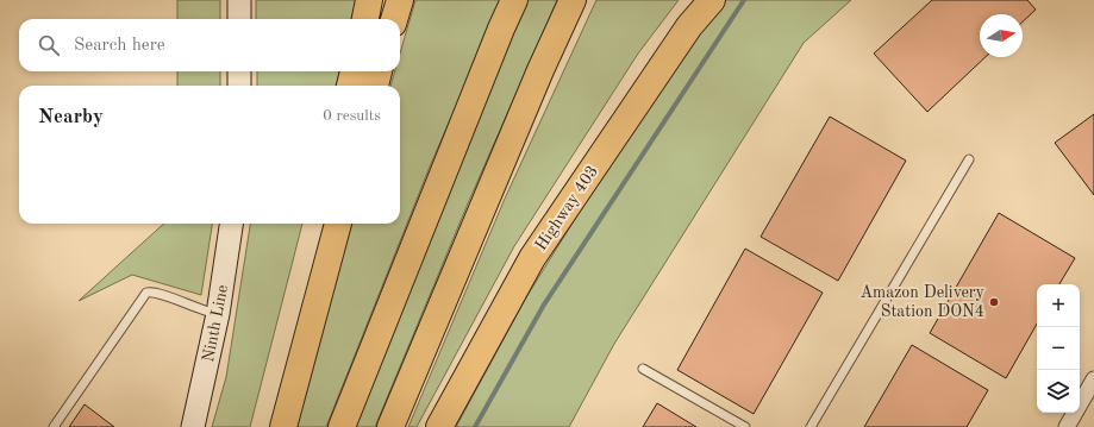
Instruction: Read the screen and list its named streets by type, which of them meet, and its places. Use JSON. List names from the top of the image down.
{
  "streets": {
    "highway": ["Highway 403"],
    "main road": ["Ninth Line"]
  },
  "places": ["Amazon Delivery Station DON4"],
  "north": "right",
  "page": {
    "search": "Search here",
    "heading": ["Nearby", "0 results"],
    "map_buttons": ["+", "−"]
  }
}
